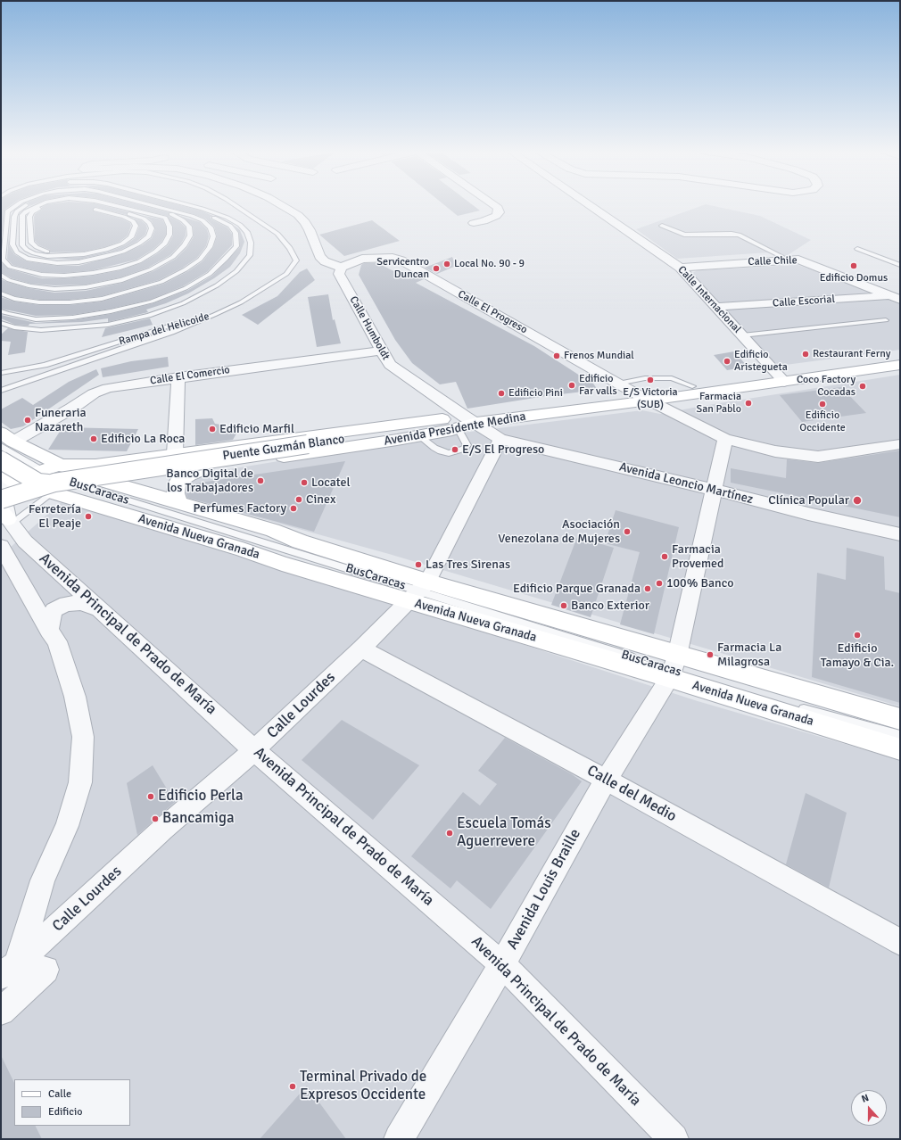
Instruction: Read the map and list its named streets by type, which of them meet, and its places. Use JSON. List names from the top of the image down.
{
  "streets": {
    "street": [
      "Calle Chile",
      "Calle Internacional",
      "Calle Escorial",
      "Calle El Progreso",
      "Calle Humboldt",
      "Calle El Comercio",
      "Avenida Presidente Medina",
      "Puente Guzmán Blanco",
      "Avenida Leoncio Martínez",
      "Avenida Nueva Granada",
      "Avenida Principal de Prado de María",
      "Calle Lourdes",
      "Calle del Medio",
      "Avenida Louis Braille"
    ],
    "lane": ["Rampa del Helicoide", "BusCaracas"]
  },
  "crossings": [
    ["Calle Chile", "Calle Internacional"],
    ["Calle Chile", "Calle Escorial"],
    ["Calle Internacional", "Calle Escorial"],
    ["Calle Internacional", "Avenida Presidente Medina"],
    ["Calle El Progreso", "Calle Humboldt"],
    ["Calle El Progreso", "Avenida Presidente Medina"],
    ["Calle El Progreso", "Avenida Louis Braille"],
    ["Calle Humboldt", "Calle El Comercio"],
    ["Calle Humboldt", "Avenida Presidente Medina"],
    ["Calle Humboldt", "Puente Guzmán Blanco"],
    ["Calle Humboldt", "Avenida Leoncio Martínez"],
    ["Calle El Comercio", "BusCaracas"],
    ["Avenida Presidente Medina", "Puente Guzmán Blanco"],
    ["Avenida Presidente Medina", "Avenida Leoncio Martínez"],
    ["Avenida Presidente Medina", "BusCaracas"],
    ["Avenida Presidente Medina", "Avenida Nueva Granada"],
    ["Avenida Presidente Medina", "Avenida Principal de Prado de María"],
    ["Puente Guzmán Blanco", "Avenida Leoncio Martínez"],
    ["Puente Guzmán Blanco", "BusCaracas"],
    ["Puente Guzmán Blanco", "Avenida Nueva Granada"],
    ["Puente Guzmán Blanco", "Avenida Principal de Prado de María"],
    ["Avenida Leoncio Martínez", "Calle Lourdes"],
    ["Avenida Leoncio Martínez", "Avenida Louis Braille"],
    ["BusCaracas", "Avenida Nueva Granada"],
    ["BusCaracas", "Calle Lourdes"],
    ["BusCaracas", "Avenida Louis Braille"],
    ["Avenida Nueva Granada", "Calle Lourdes"],
    ["Avenida Nueva Granada", "Avenida Louis Braille"],
    ["Avenida Principal de Prado de María", "Calle Lourdes"],
    ["Avenida Principal de Prado de María", "Avenida Louis Braille"],
    ["Calle Lourdes", "Calle del Medio"],
    ["Calle del Medio", "Avenida Louis Braille"]
  ],
  "places": [
    "Local No. 90 - 9",
    "Edificio Domus",
    "Servicentro Duncan",
    "Restaurant Ferny",
    "Frenos Mundial",
    "Edificio Aristegueta",
    "E/S Victoria (SUB)",
    "Edificio Far valls",
    "Coco Factory Cocadas",
    "Edificio Pini",
    "Farmacia San Pablo",
    "Edificio Occidente",
    "Funeraria Nazareth",
    "Edificio Marfil",
    "Edificio La Roca",
    "E/S El Progreso",
    "Banco Digital de los Trabajadores",
    "Locatel",
    "Cinex",
    "Clínica Popular",
    "Perfumes Factory",
    "Ferretería El Peaje",
    "Asociación Venezolana de Mujeres",
    "Farmacia Provemed",
    "Las Tres Sirenas",
    "100% Banco",
    "Edificio Parque Granada",
    "Banco Exterior",
    "Edificio Tamayo & Cia.",
    "Farmacia La Milagrosa",
    "Edificio Perla",
    "Bancamiga",
    "Escuela Tomás Aguerrevere",
    "Terminal Privado de Expresos Occidente"
  ],
  "legend": ["Calle", "Edificio"],
  "north": "top"
}
